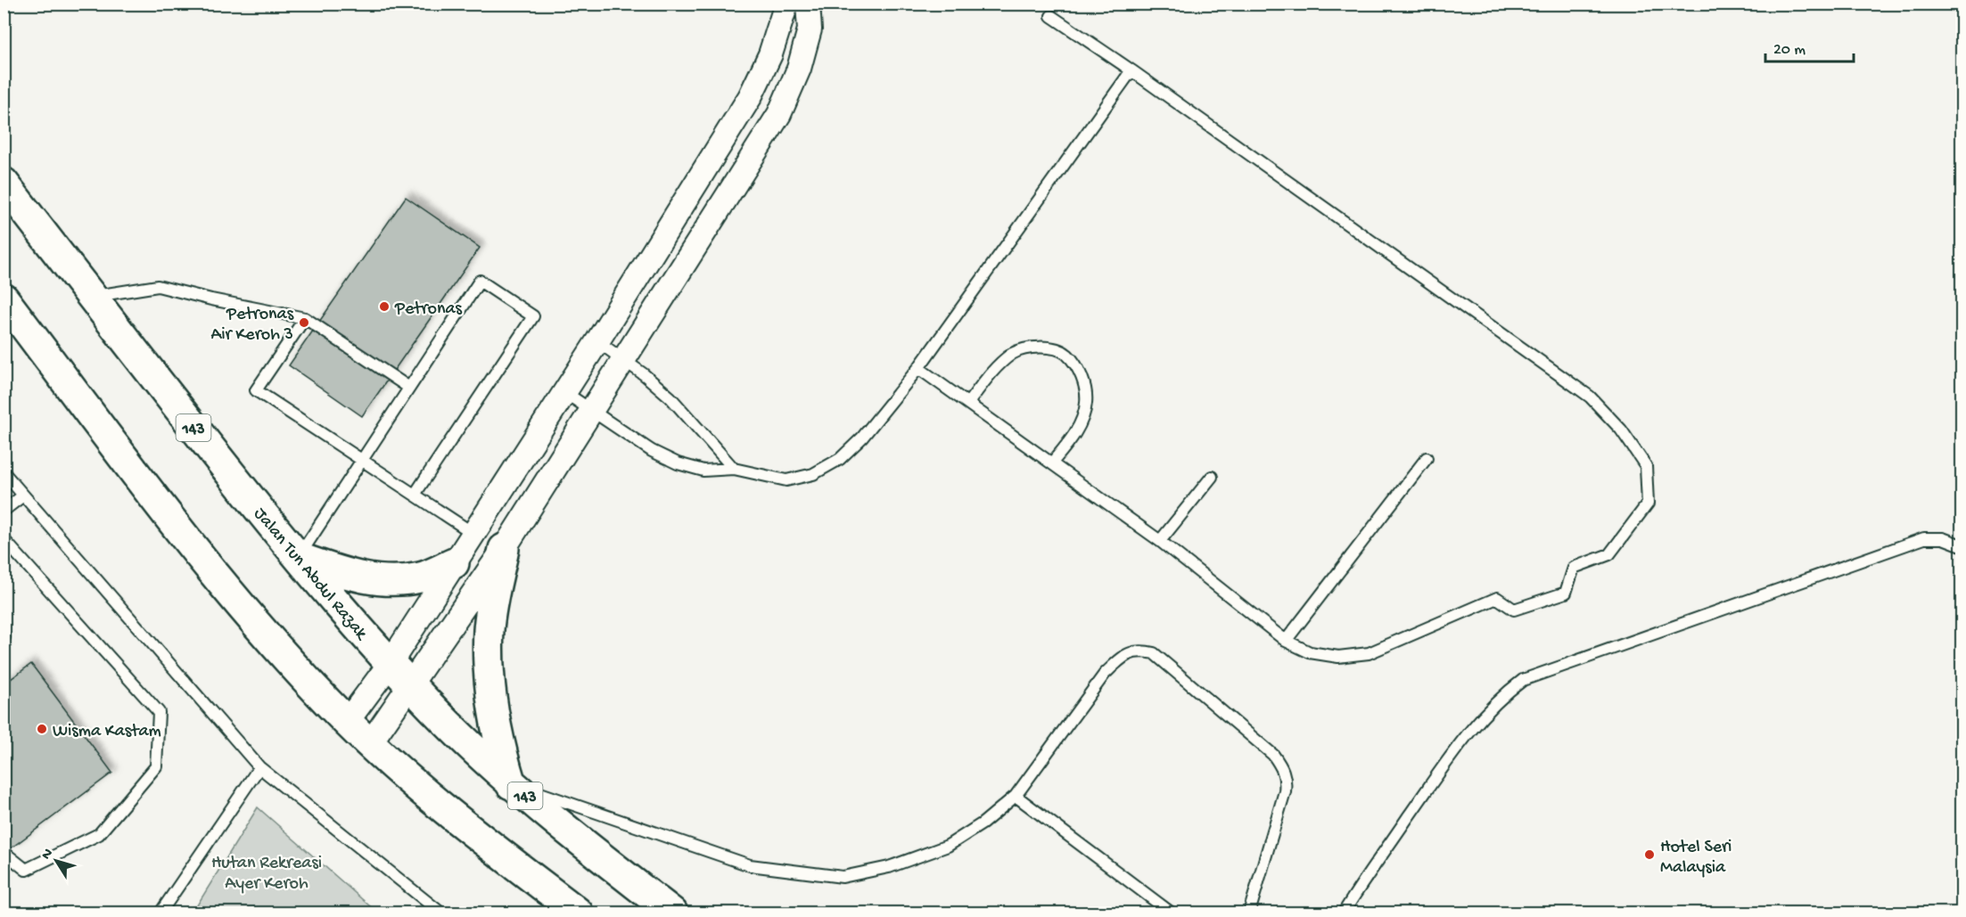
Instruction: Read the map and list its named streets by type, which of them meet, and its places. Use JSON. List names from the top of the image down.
{
  "streets": {
    "highway": ["143", "Jalan Tun Abdul Razak"]
  },
  "parks": ["Hutan Rekreasi Ayer Keroh"],
  "places": [
    "Petronas",
    "Petronas Air Keroh 3",
    "Wisma Kastam",
    "Hotel Seri Malaysia"
  ],
  "scale_bar": "20 m",
  "north": "top left"
}
